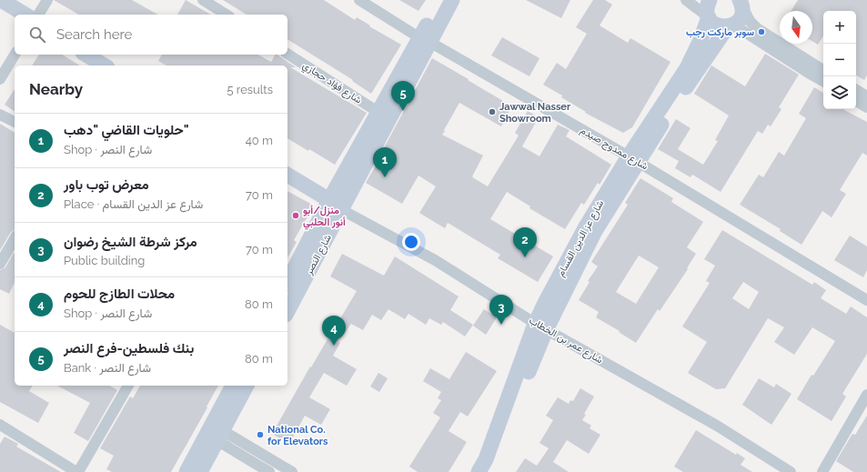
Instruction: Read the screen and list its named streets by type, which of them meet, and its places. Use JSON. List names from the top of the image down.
{
  "streets": {
    "main road": ["شارع عز الدين القسام", "شارع النصر", "شارع عمر بن الخطاب"],
    "street": ["شارع فؤاد حجازي", "شارع ممدوح صيدم"]
  },
  "crossings": [
    ["شارع فؤاد حجازي", "شارع النصر"],
    ["شارع ممدوح صيدم", "شارع عز الدين القسام"],
    ["شارع ممدوح صيدم", "شارع النصر"],
    ["شارع عز الدين القسام", "شارع عمر بن الخطاب"],
    ["شارع النصر", "شارع عمر بن الخطاب"]
  ],
  "places": [
    "سوبر ماركت رجب",
    "Jawwal Nasser Showroom",
    "منزل/أبو أنور الحلبي",
    "National Co. for Elevators"
  ],
  "north": "bottom",
  "page": {
    "map_buttons": ["+", "−"],
    "search": "Search here",
    "heading": ["Nearby", "5 results"],
    "pins": [
      "5",
      "1",
      "2",
      "3",
      "4"
    ],
    "list": [
      {
        "mark": "1",
        "name": "حلويات القاضي \"دهب\"",
        "note": "Shop · شارع النصر",
        "value": "40 m"
      },
      {
        "mark": "2",
        "name": "معرض توب باور",
        "note": "Place · شارع عز الدين القسام",
        "value": "70 m"
      },
      {
        "mark": "3",
        "name": "مركز شرطة الشيخ رضوان",
        "note": "Public building",
        "value": "70 m"
      },
      {
        "mark": "4",
        "name": "محلات الطازج للحوم",
        "note": "Shop · شارع النصر",
        "value": "80 m"
      },
      {
        "mark": "5",
        "name": "بنك فلسطين-فرع النصر",
        "note": "Bank · شارع النصر",
        "value": "80 m"
      }
    ]
  }
}
